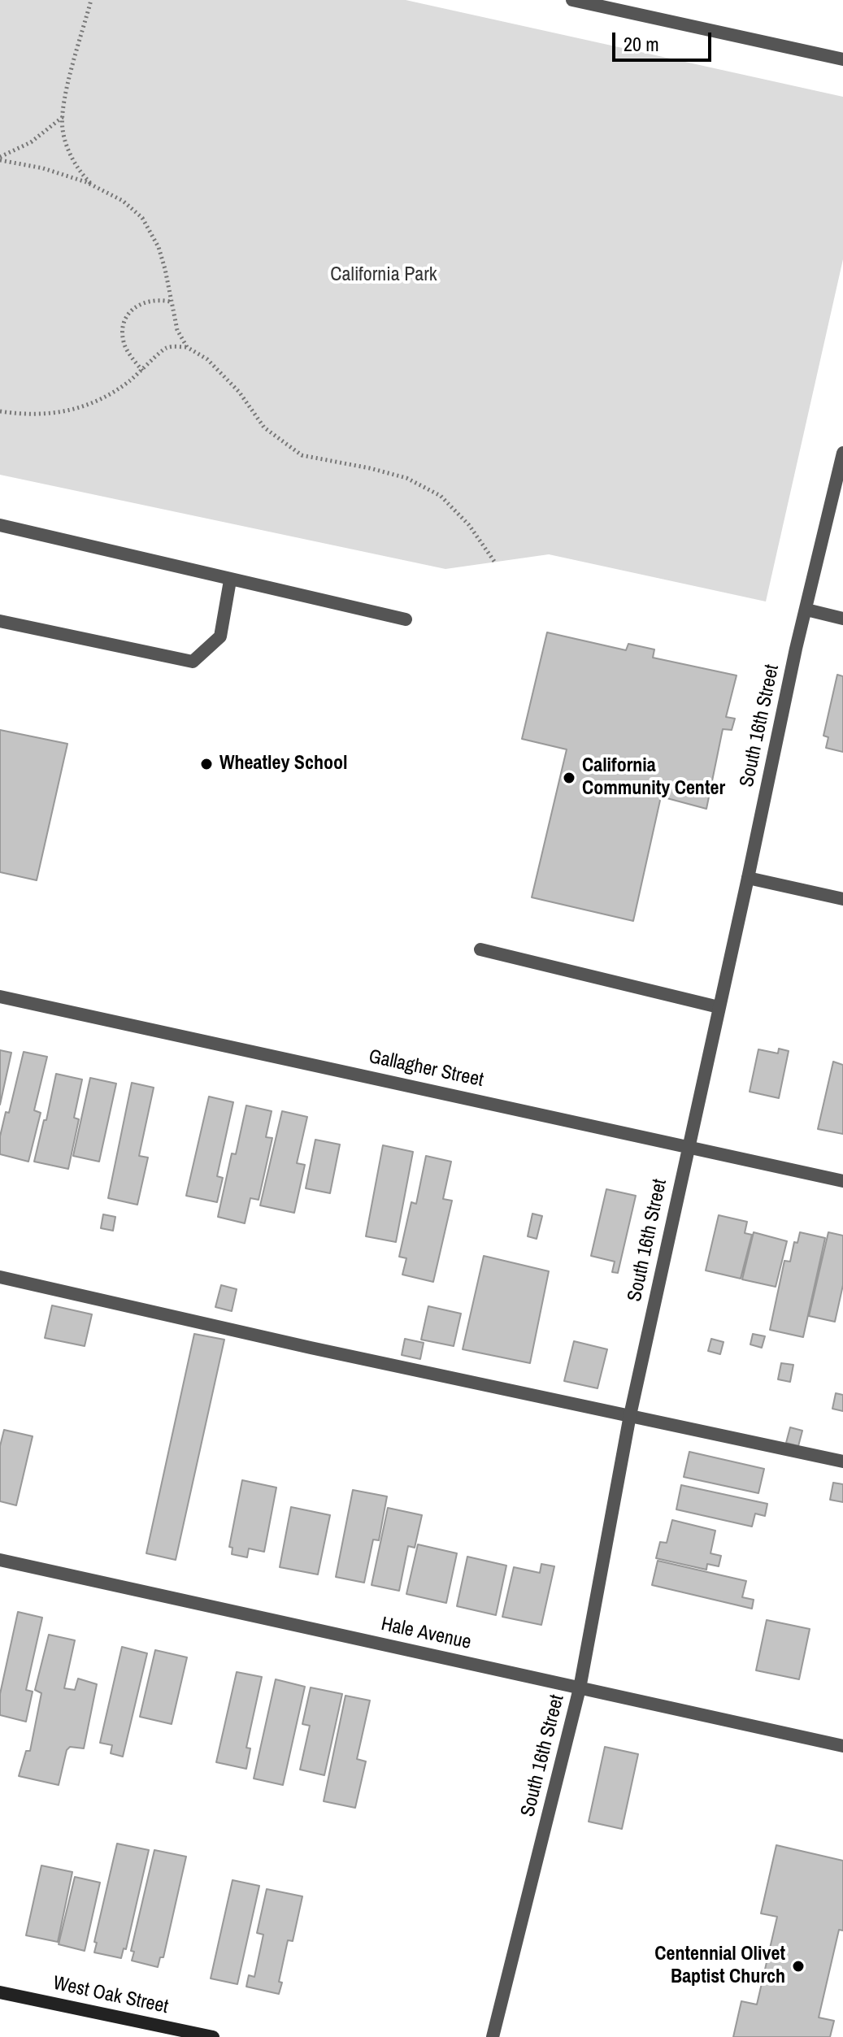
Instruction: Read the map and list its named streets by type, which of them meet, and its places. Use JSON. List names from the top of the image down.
{
  "streets": {
    "main road": ["West Oak Street"],
    "street": ["South 16th Street", "Gallagher Street", "Hale Avenue"]
  },
  "crossings": [
    ["South 16th Street", "Gallagher Street"],
    ["South 16th Street", "Hale Avenue"]
  ],
  "parks": ["California Park"],
  "places": ["Wheatley School", "California Community Center", "Centennial Olivet Baptist Church"],
  "scale_bar": "20 m"
}
